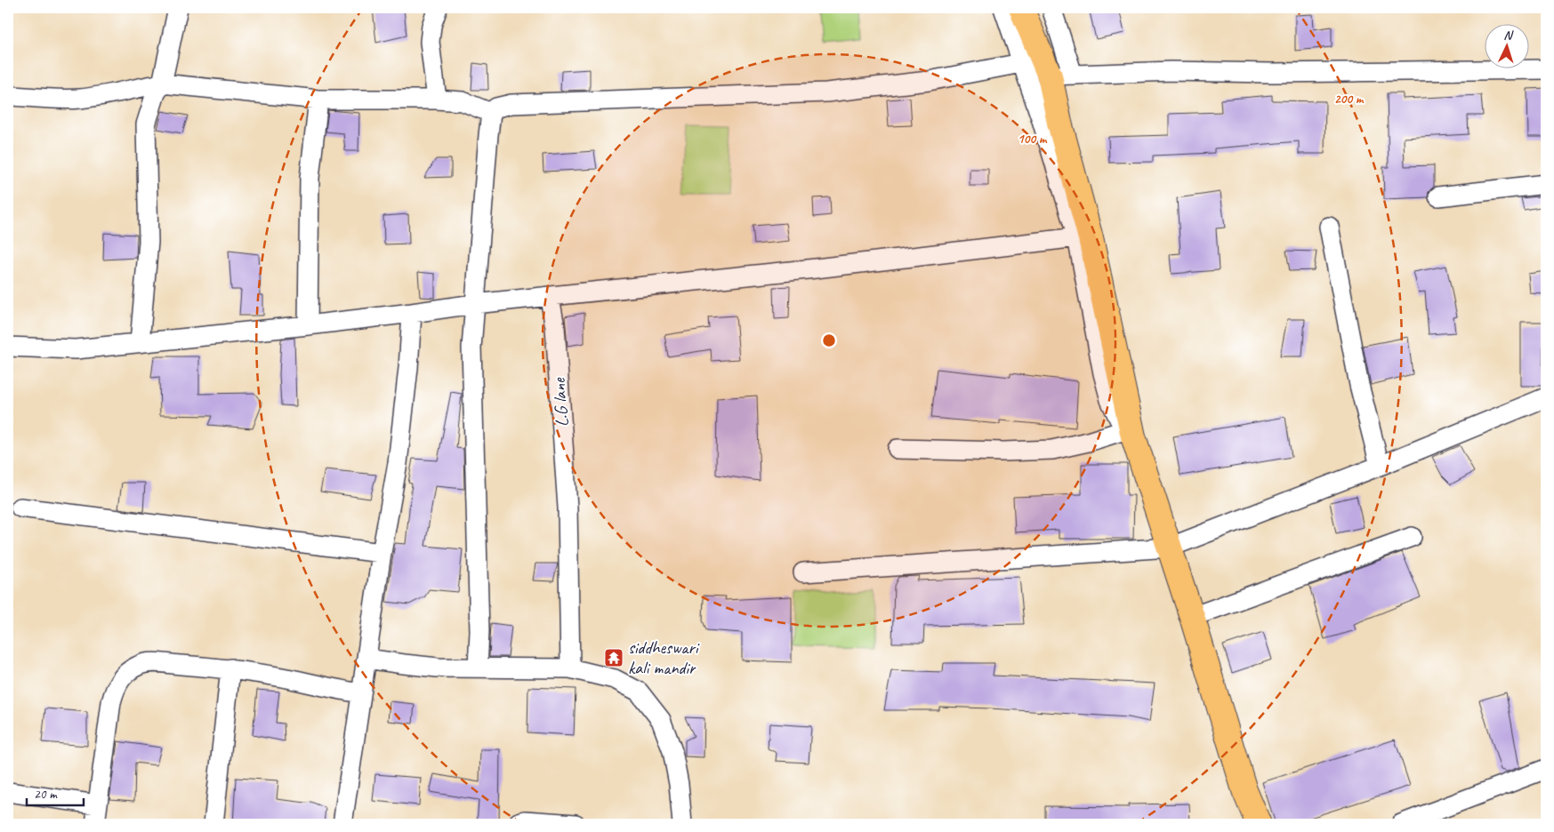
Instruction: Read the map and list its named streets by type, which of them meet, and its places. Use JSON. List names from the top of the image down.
{
  "streets": {
    "street": ["L.G lane"]
  },
  "places": {
    "temple": ["siddheswari kali mandir"]
  },
  "scale_bar": "20 m",
  "north": "top",
  "rings": ["200 m", "100 m"]
}
